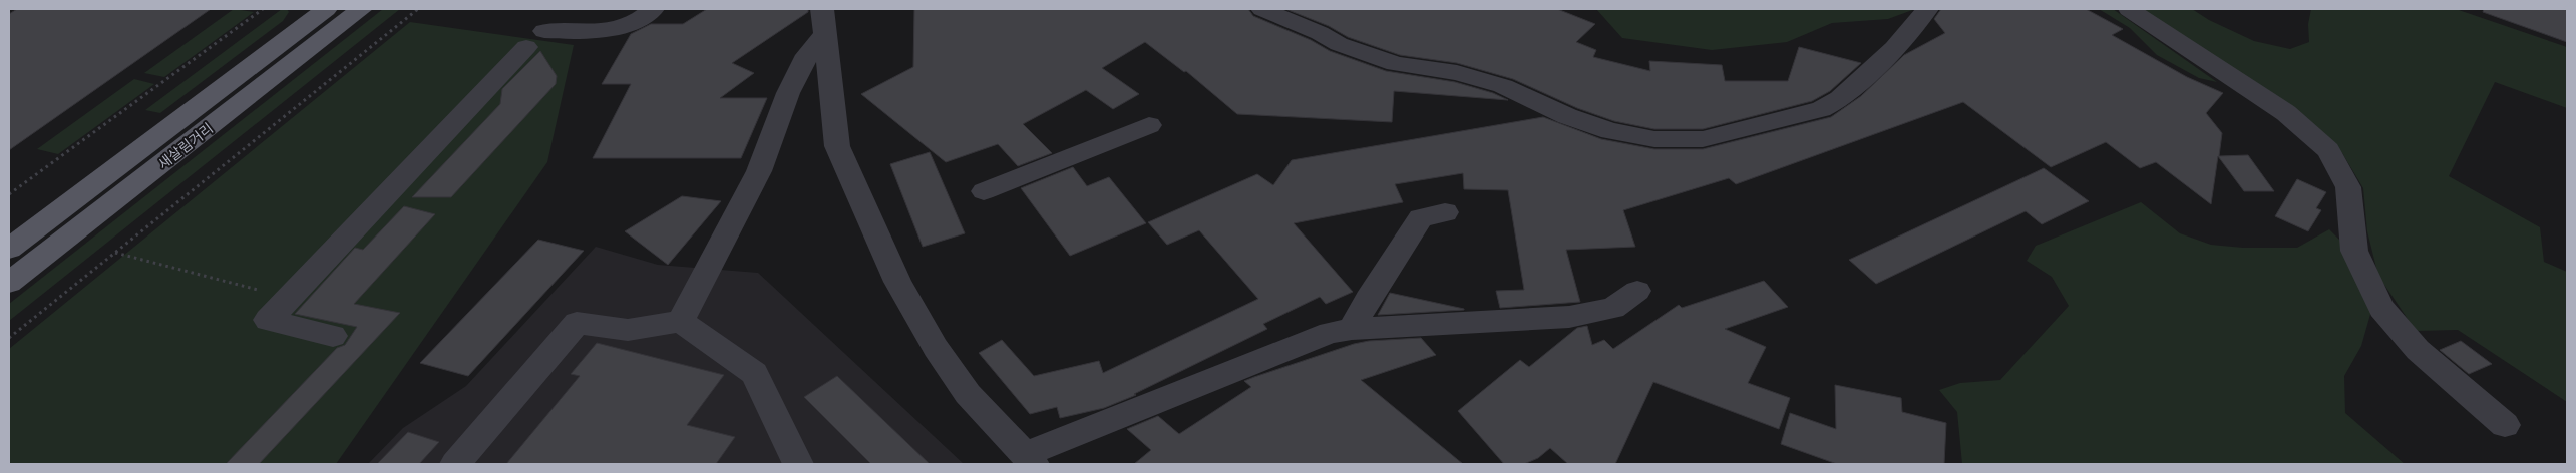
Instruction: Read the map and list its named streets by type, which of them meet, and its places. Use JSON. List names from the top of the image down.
{
  "streets": {
    "main road": ["새살림거리"]
  }
}
